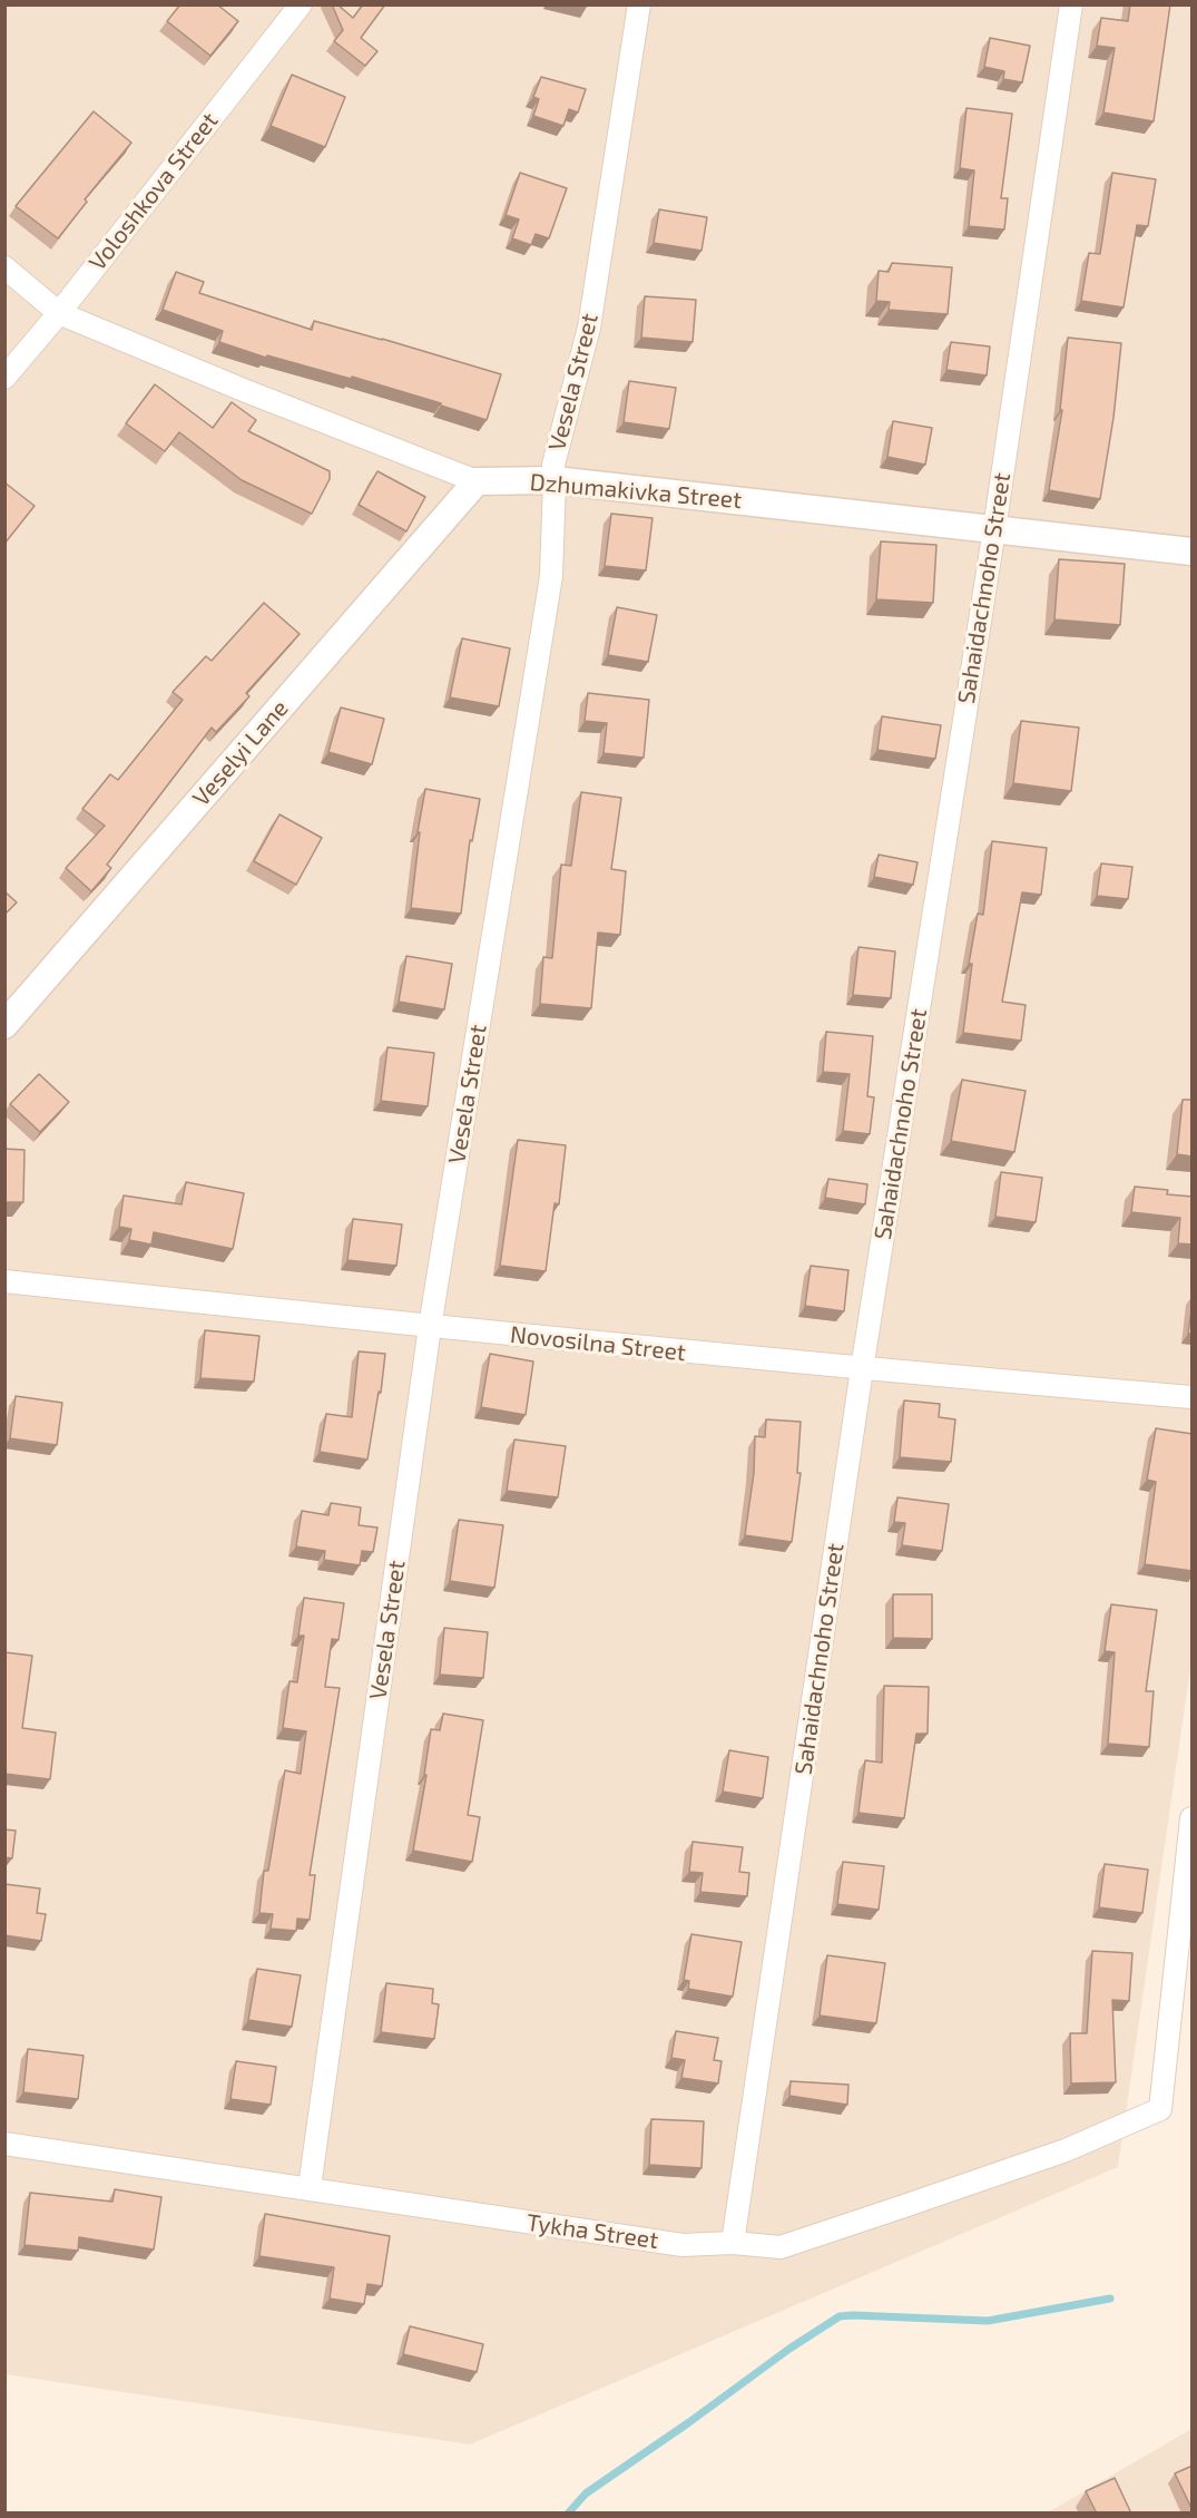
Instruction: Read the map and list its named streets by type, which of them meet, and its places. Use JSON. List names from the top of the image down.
{
  "streets": {
    "street": [
      "Voloshkova Street",
      "Vesela Street",
      "Dzhumakivka Street",
      "Sahaidachnoho Street",
      "Veselyi Lane",
      "Novosilna Street",
      "Tykha Street"
    ]
  },
  "crossings": [
    ["Voloshkova Street", "Dzhumakivka Street"],
    ["Vesela Street", "Dzhumakivka Street"],
    ["Vesela Street", "Novosilna Street"],
    ["Vesela Street", "Tykha Street"],
    ["Dzhumakivka Street", "Sahaidachnoho Street"],
    ["Dzhumakivka Street", "Veselyi Lane"],
    ["Sahaidachnoho Street", "Novosilna Street"],
    ["Sahaidachnoho Street", "Tykha Street"]
  ]
}
